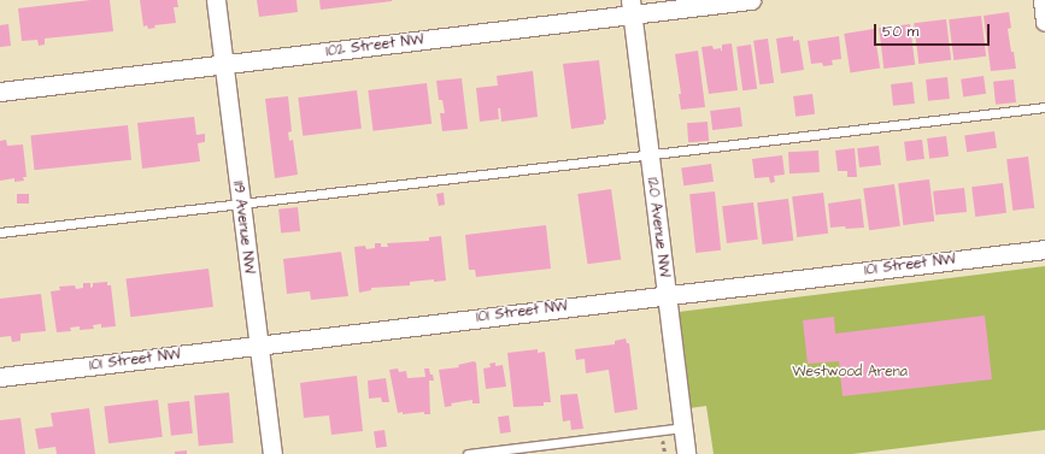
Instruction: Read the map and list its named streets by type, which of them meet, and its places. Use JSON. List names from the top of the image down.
{
  "streets": {
    "street": [
      "102 Street NW",
      "119 Avenue NW",
      "120 Avenue NW",
      "101 Street NW"
    ]
  },
  "crossings": [
    ["102 Street NW", "119 Avenue NW"],
    ["102 Street NW", "120 Avenue NW"],
    ["119 Avenue NW", "101 Street NW"],
    ["120 Avenue NW", "101 Street NW"]
  ],
  "parks": ["Westwood Arena"],
  "scale_bar": "50 m"
}
